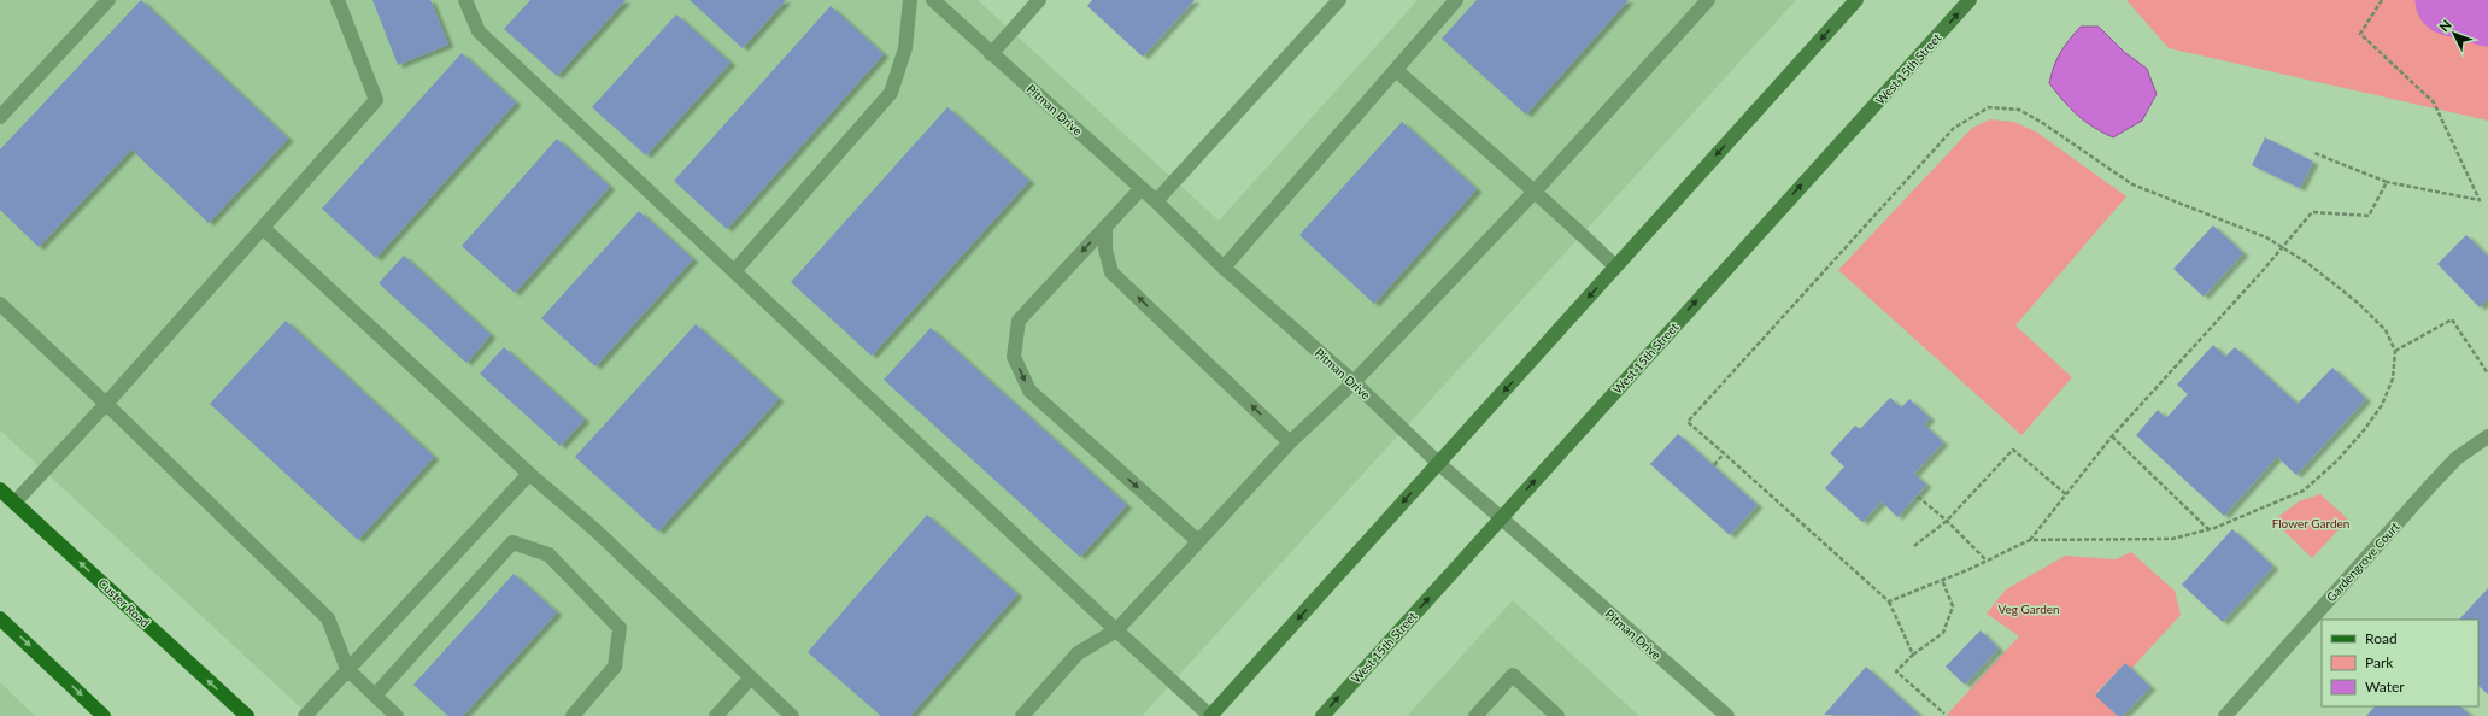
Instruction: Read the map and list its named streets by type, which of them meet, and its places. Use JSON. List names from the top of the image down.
{
  "streets": {
    "main road": ["West 15th Street", "Custer Road"],
    "street": ["Pitman Drive", "Gardengrove Court"]
  },
  "crossings": [
    ["West 15th Street", "Pitman Drive"]
  ],
  "parks": ["Flower Garden", "Veg Garden"],
  "legend": ["Road", "Park", "Water"],
  "north": "top left"
}
